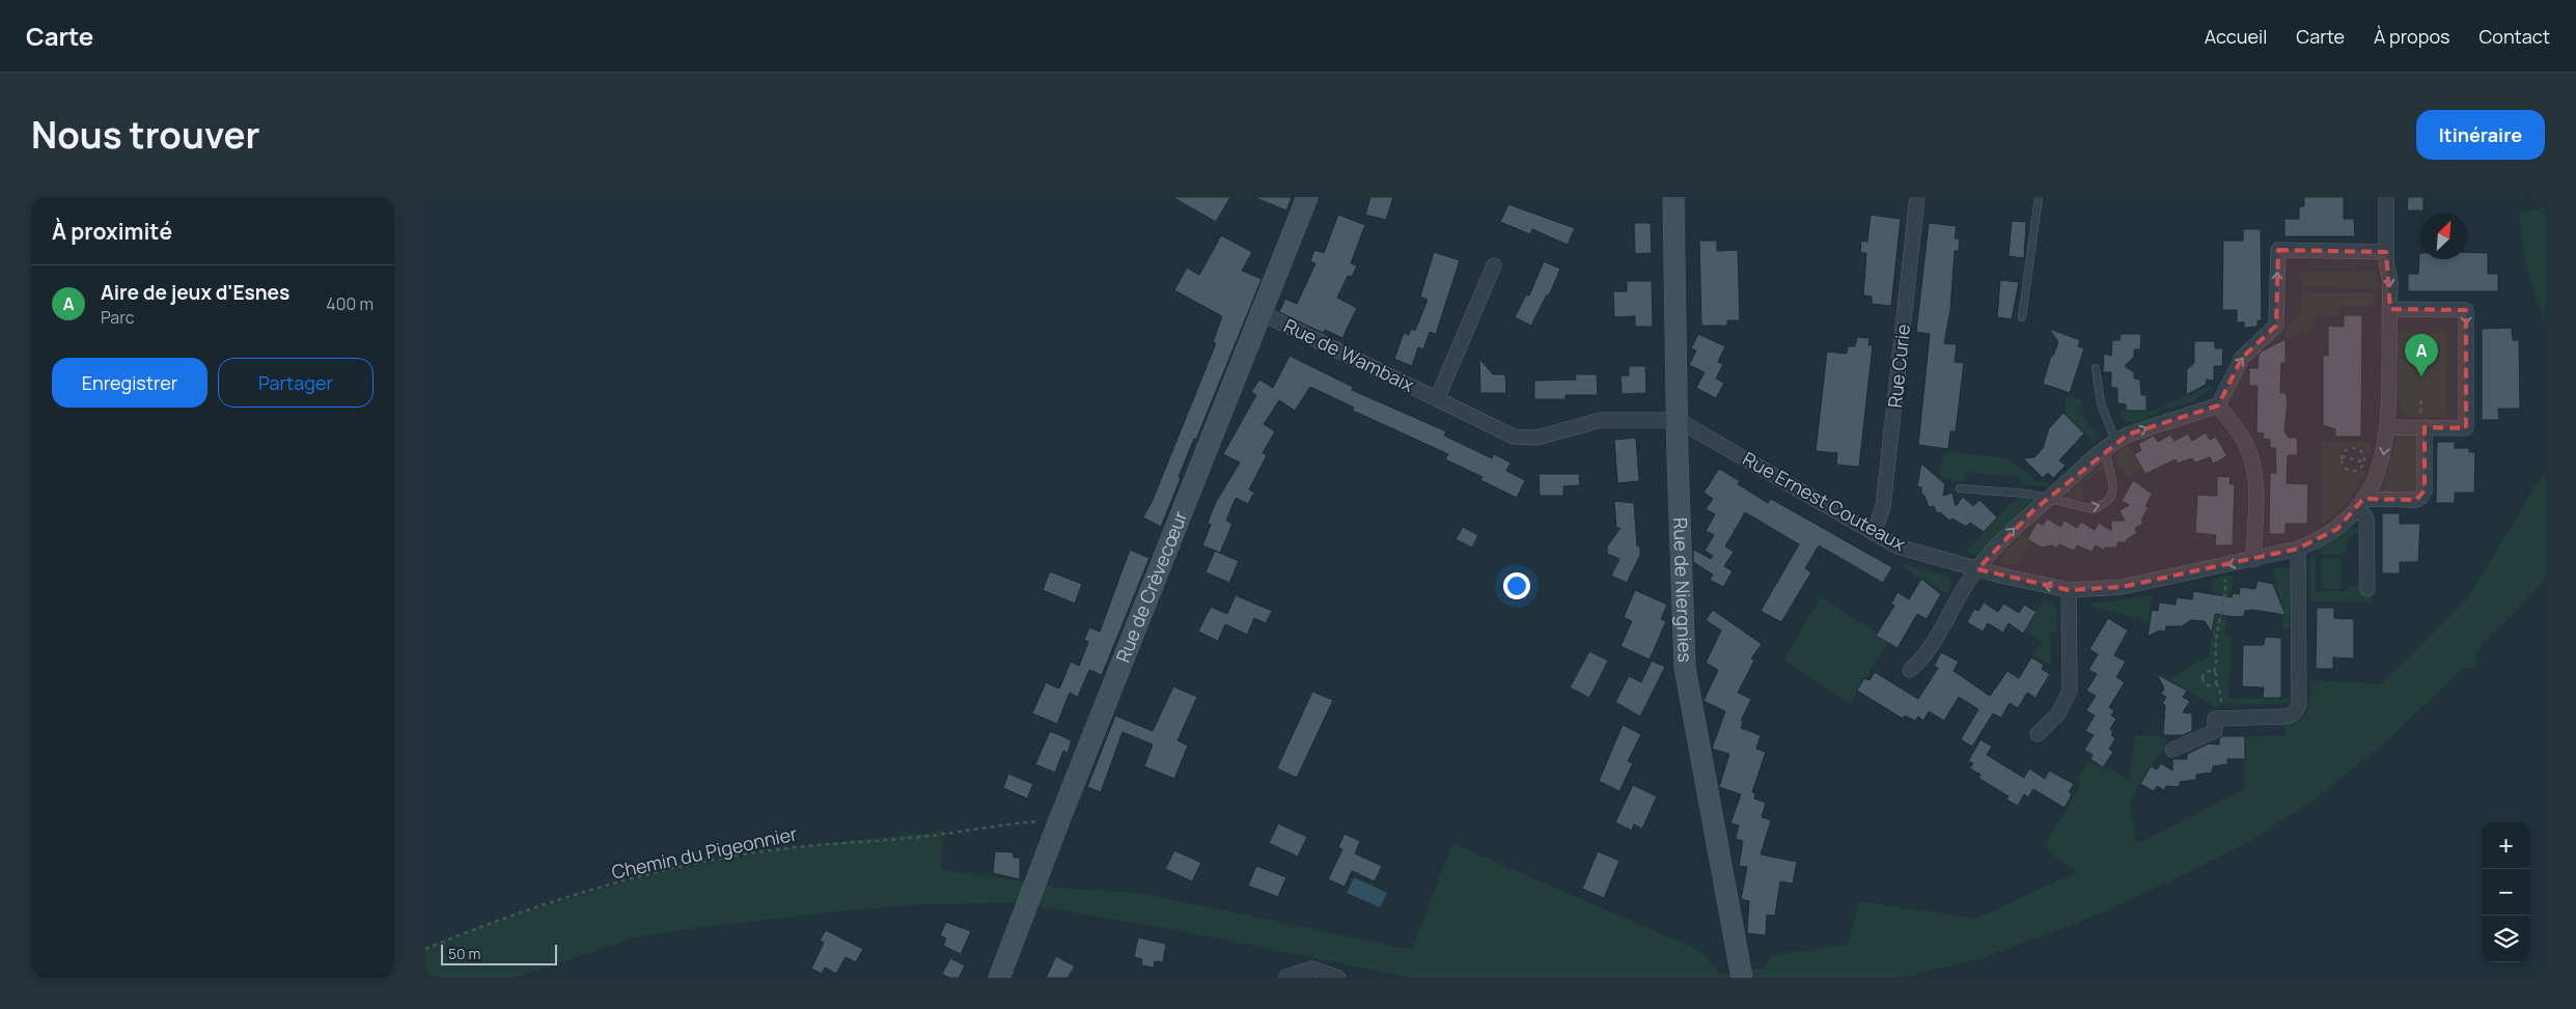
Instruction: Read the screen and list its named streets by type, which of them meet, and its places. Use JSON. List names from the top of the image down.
{
  "streets": {
    "street": [
      "Rue de Wambaix",
      "Rue Curie",
      "Rue Ernest Couteaux",
      "Rue de Crèvecœur",
      "Rue de Niergnies"
    ],
    "path": ["Chemin du Pigeonnier"]
  },
  "crossings": [
    ["Rue de Wambaix", "Rue Ernest Couteaux"],
    ["Rue de Wambaix", "Rue de Crèvecœur"],
    ["Rue de Wambaix", "Rue de Niergnies"],
    ["Rue Curie", "Rue Ernest Couteaux"],
    ["Rue Ernest Couteaux", "Rue de Niergnies"],
    ["Rue de Crèvecœur", "Chemin du Pigeonnier"]
  ],
  "scale_bar": "50 m",
  "north": "top right",
  "page": {
    "header": "Carte",
    "nav": [
      "Accueil",
      "Carte",
      "À propos",
      "Contact"
    ],
    "title": "Nous trouver",
    "buttons": [
      "Itinéraire",
      ["Enregistrer", "Partager"]
    ],
    "heading": "À proximité",
    "list": [
      {
        "mark": "A",
        "name": "Aire de jeux d'Esnes",
        "note": "Parc",
        "value": "400 m"
      }
    ],
    "pins": "A",
    "map_buttons": ["+", "−"],
    "scale": "50 m"
  }
}
